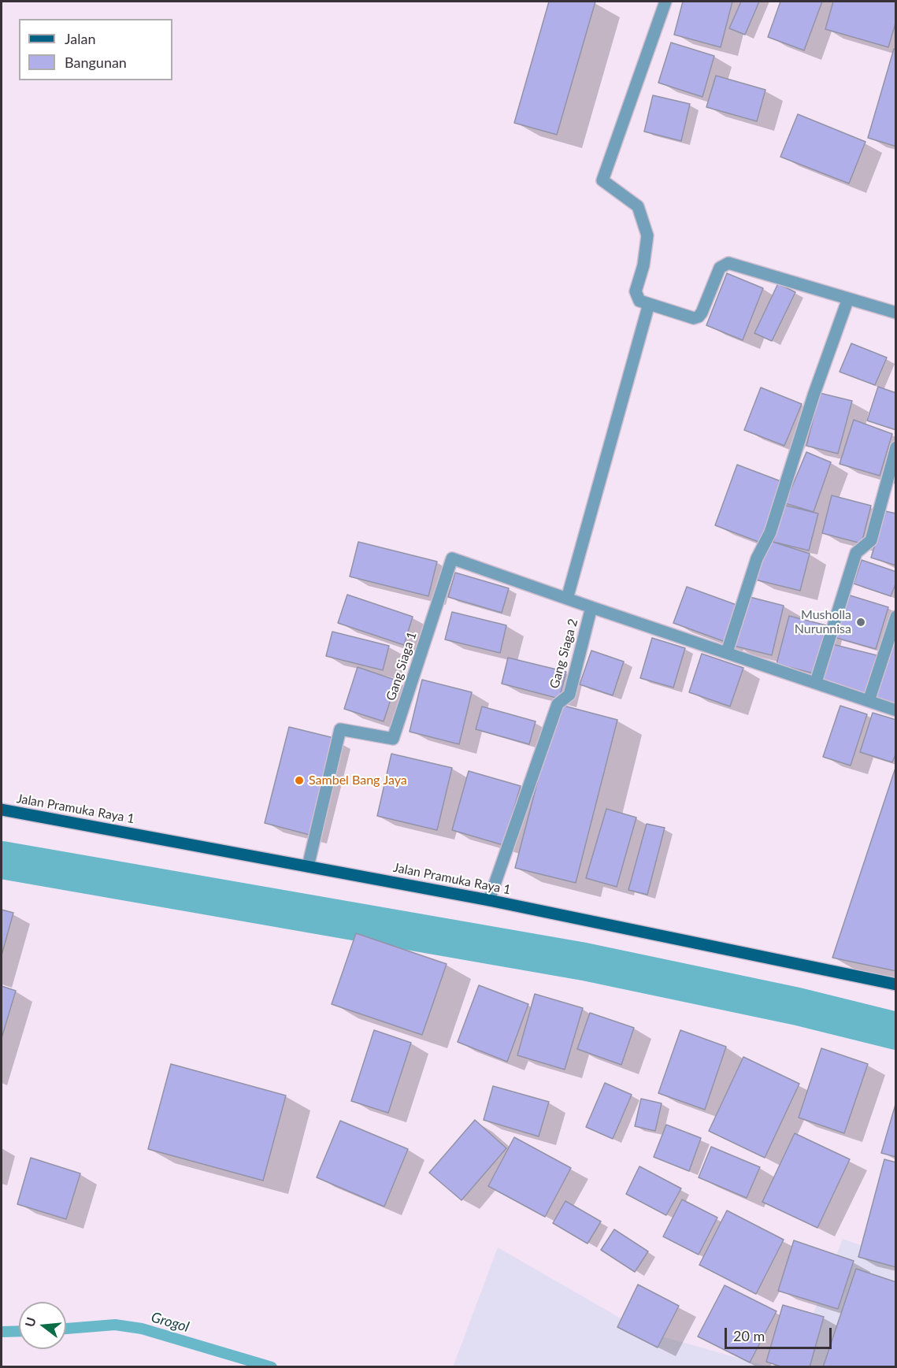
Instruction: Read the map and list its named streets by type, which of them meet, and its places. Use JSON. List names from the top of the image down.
{
  "streets": {
    "main road": ["Jalan Pramuka Raya 1"],
    "lane": ["Gang Siaga 2", "Gang Siaga 1"]
  },
  "crossings": [
    ["Gang Siaga 2", "Gang Siaga 1"],
    ["Gang Siaga 2", "Jalan Pramuka Raya 1"],
    ["Gang Siaga 1", "Jalan Pramuka Raya 1"]
  ],
  "water": ["Grogol"],
  "places": ["Musholla Nurunnisa", "Sambel Bang Jaya"],
  "legend": ["Jalan", "Bangunan"],
  "scale_bar": "20 m",
  "north": "left"
}
